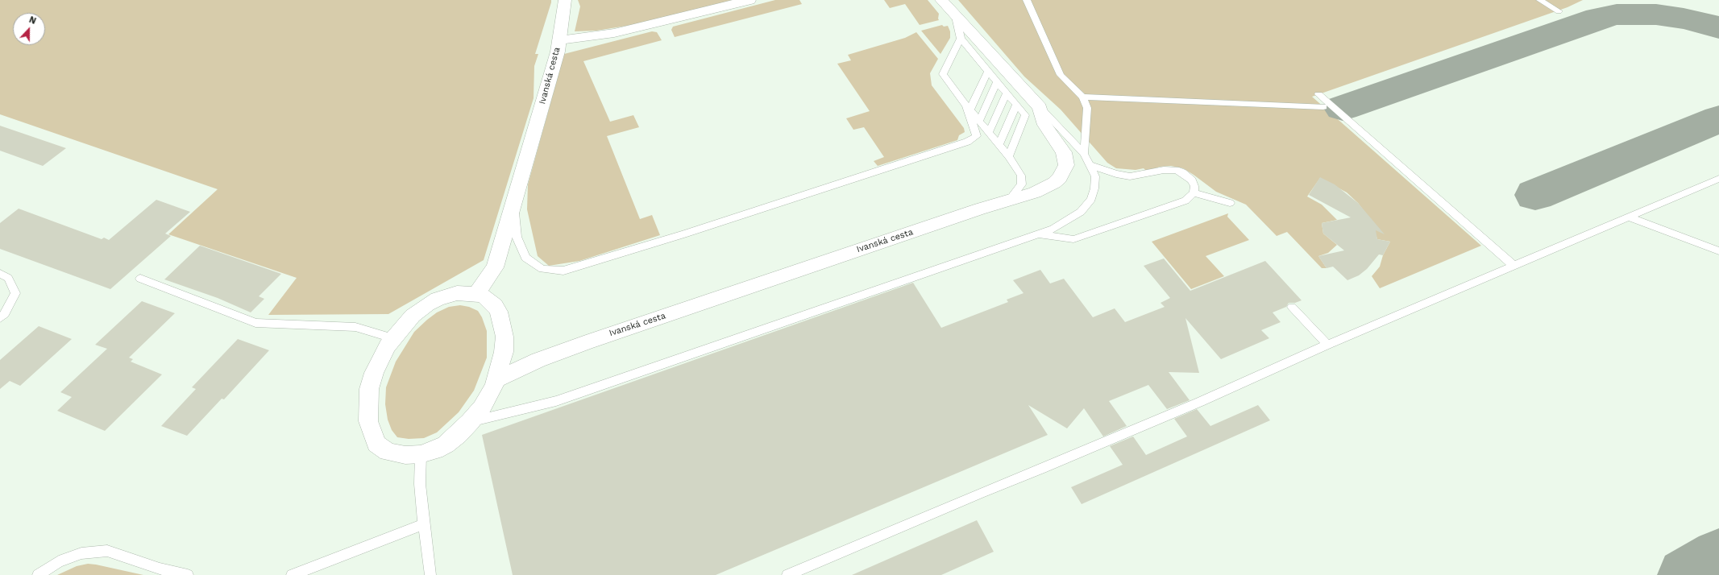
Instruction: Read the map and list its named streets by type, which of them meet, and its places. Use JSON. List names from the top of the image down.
{
  "streets": {
    "street": ["Ivanská cesta"]
  },
  "north": "top"
}
